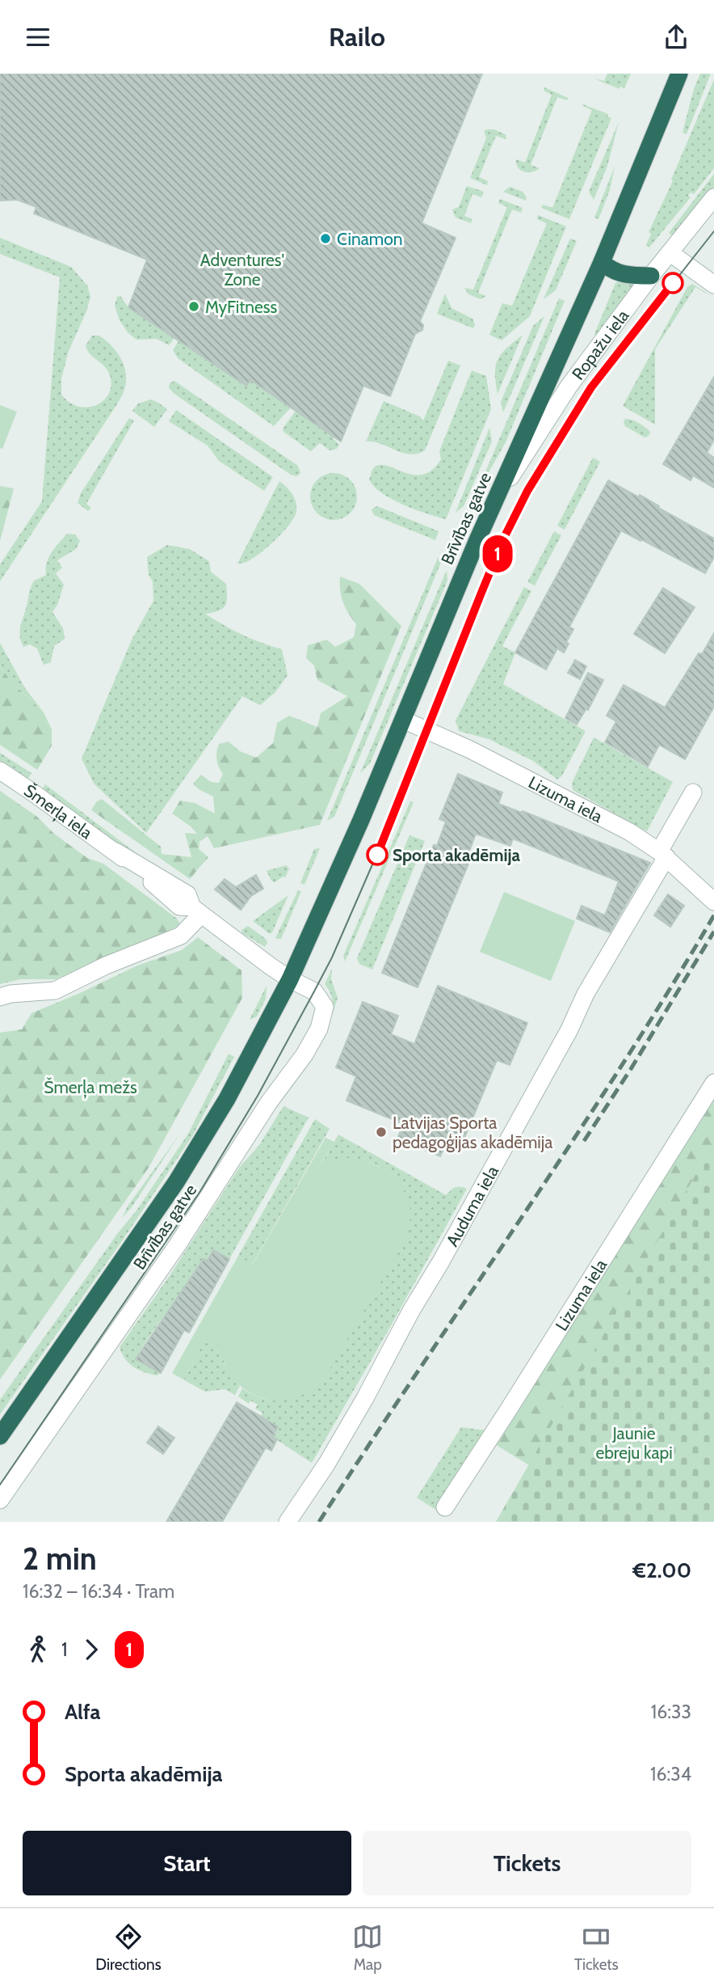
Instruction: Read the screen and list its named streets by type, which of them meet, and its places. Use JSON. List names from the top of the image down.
{
  "streets": {
    "highway": ["Brīvības gatve"],
    "street": [
      "Ropažu iela",
      "Lizuma iela",
      "Šmerļa iela",
      "Auduma iela"
    ]
  },
  "crossings": [
    ["Ropažu iela", "Brīvības gatve"],
    ["Brīvības gatve", "Lizuma iela"],
    ["Brīvības gatve", "Šmerļa iela"],
    ["Lizuma iela", "Auduma iela"]
  ],
  "parks": ["Adventures' Zone", "Šmerļa mežs", "Jaunie ebreju kapi"],
  "places": [
    "Cinamon",
    "MyFitness",
    "Sporta akadēmija",
    "Latvijas Sporta pedagoģijas akadēmija"
  ],
  "lines": ["tram line 1"],
  "page": {
    "header": "Railo",
    "on_map": "1",
    "heading": ["2 min", "16:32 – 16:34 · Tram", "€2.00"],
    "legs": ["1", "1"],
    "list": [
      {
        "name": "Alfa",
        "value": "16:33"
      },
      {
        "name": "Sporta akadēmija",
        "value": "16:34"
      }
    ],
    "buttons": ["Start", "Tickets"],
    "tabs": ["Directions", "Map", "Tickets"]
  }
}
